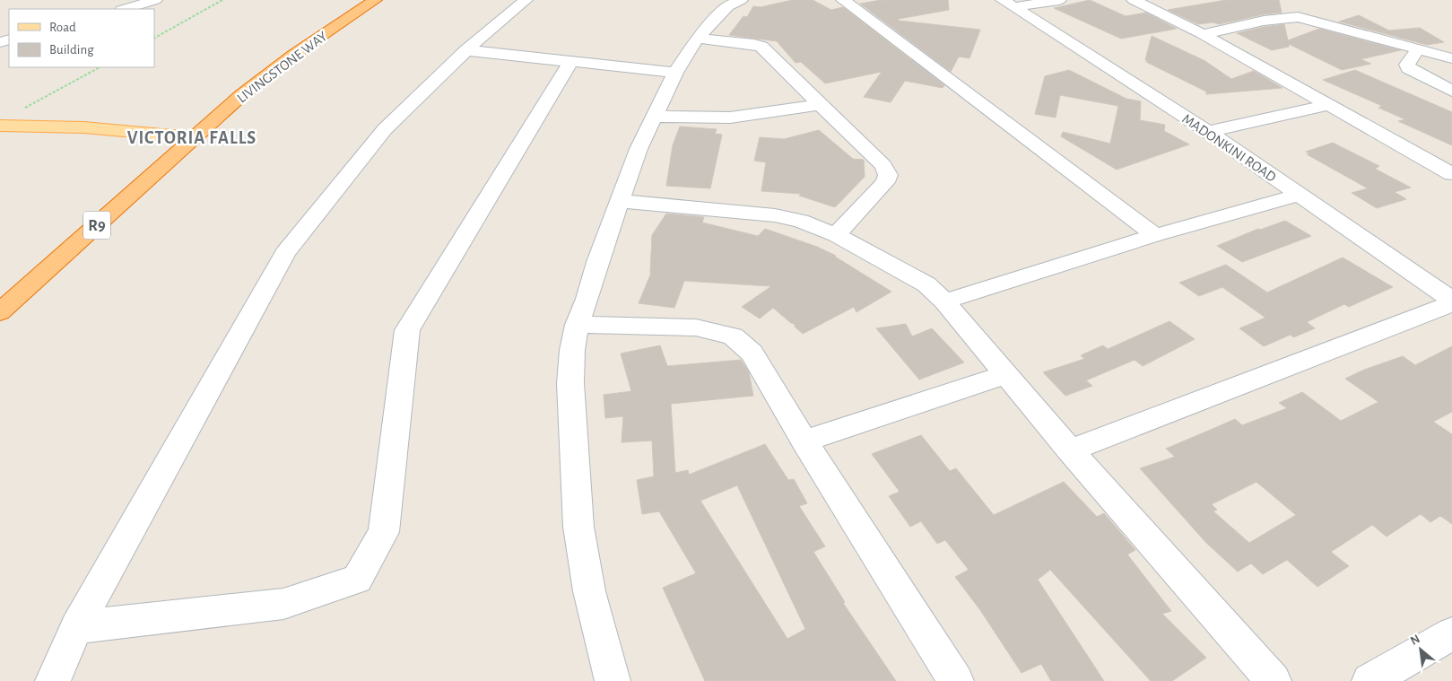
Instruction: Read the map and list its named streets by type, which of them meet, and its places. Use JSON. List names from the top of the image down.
{
  "streets": {
    "highway": ["LIVINGSTONE WAY", "R9"],
    "street": ["MADONKINI ROAD"]
  },
  "crossings": [
    ["LIVINGSTONE WAY", "R9"]
  ],
  "districts": ["VICTORIA FALLS"],
  "legend": ["Road", "Building"],
  "north": "top left"
}
